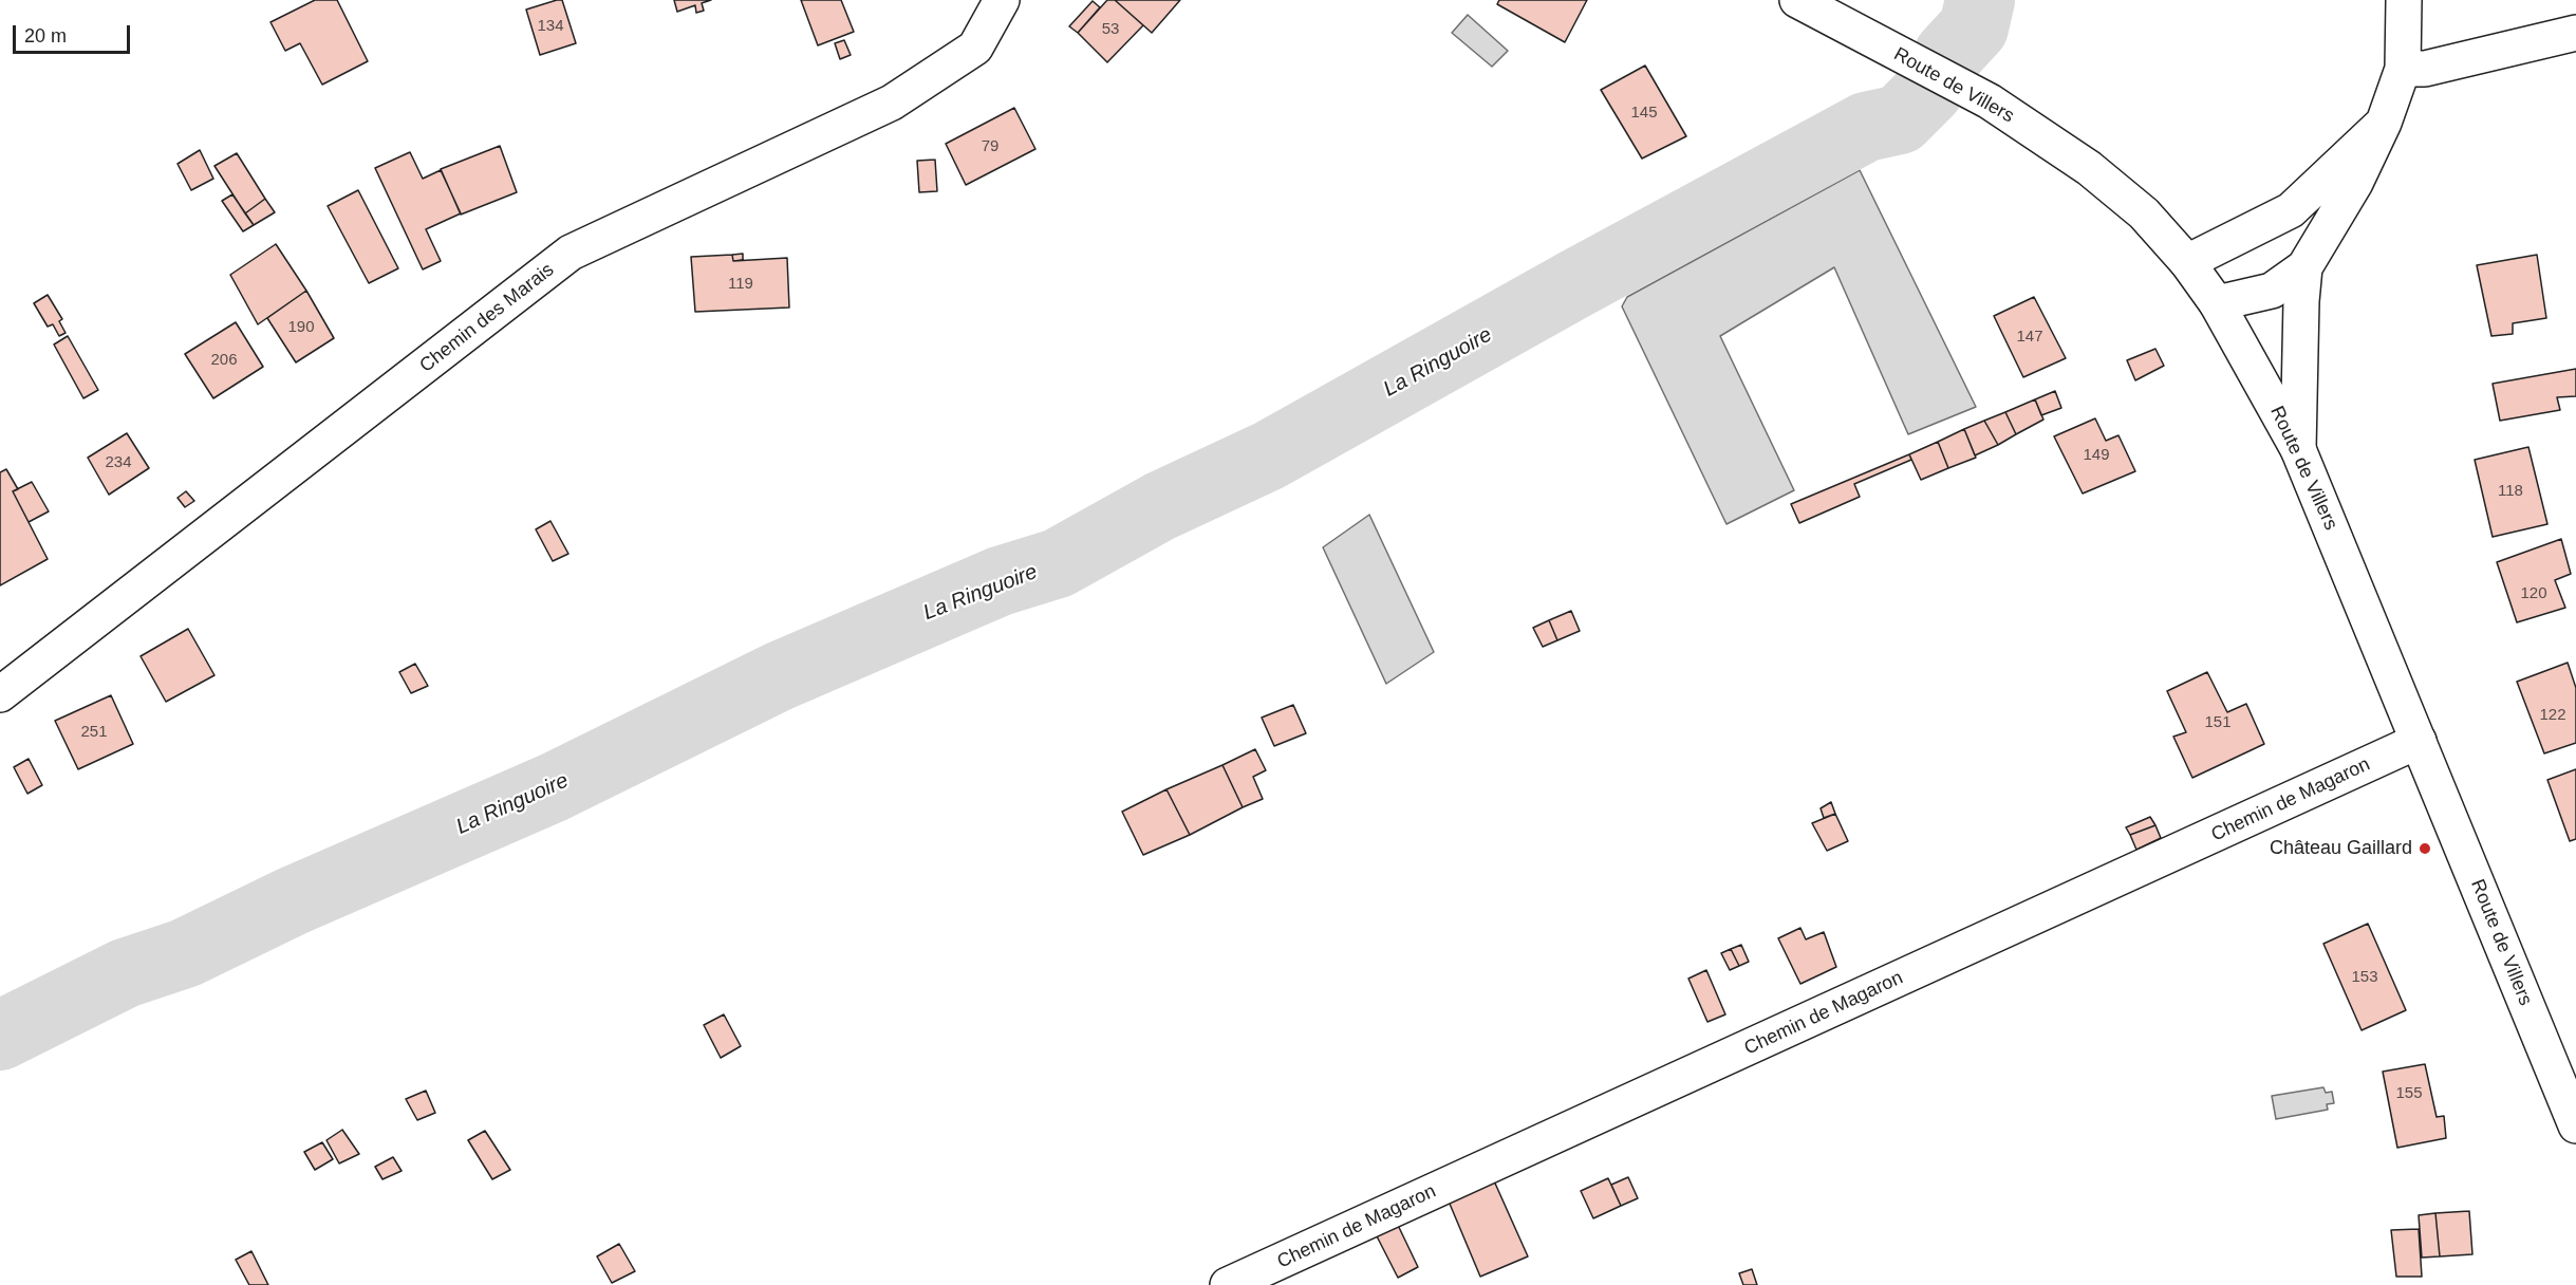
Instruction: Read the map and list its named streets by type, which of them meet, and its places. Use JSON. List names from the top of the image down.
{
  "streets": {
    "street": ["Route de Villers", "Chemin des Marais", "Chemin de Magaron"]
  },
  "crossings": [
    ["Route de Villers", "Chemin de Magaron"]
  ],
  "water": ["La Ringuoire"],
  "places": ["Château Gaillard"],
  "house_numbers": [
    "134",
    "53",
    "145",
    "79",
    "119",
    "190",
    "147",
    "206",
    "149",
    "234",
    "118",
    "120",
    "122",
    "151",
    "251",
    "153",
    "155"
  ],
  "scale_bar": "20 m"
}
